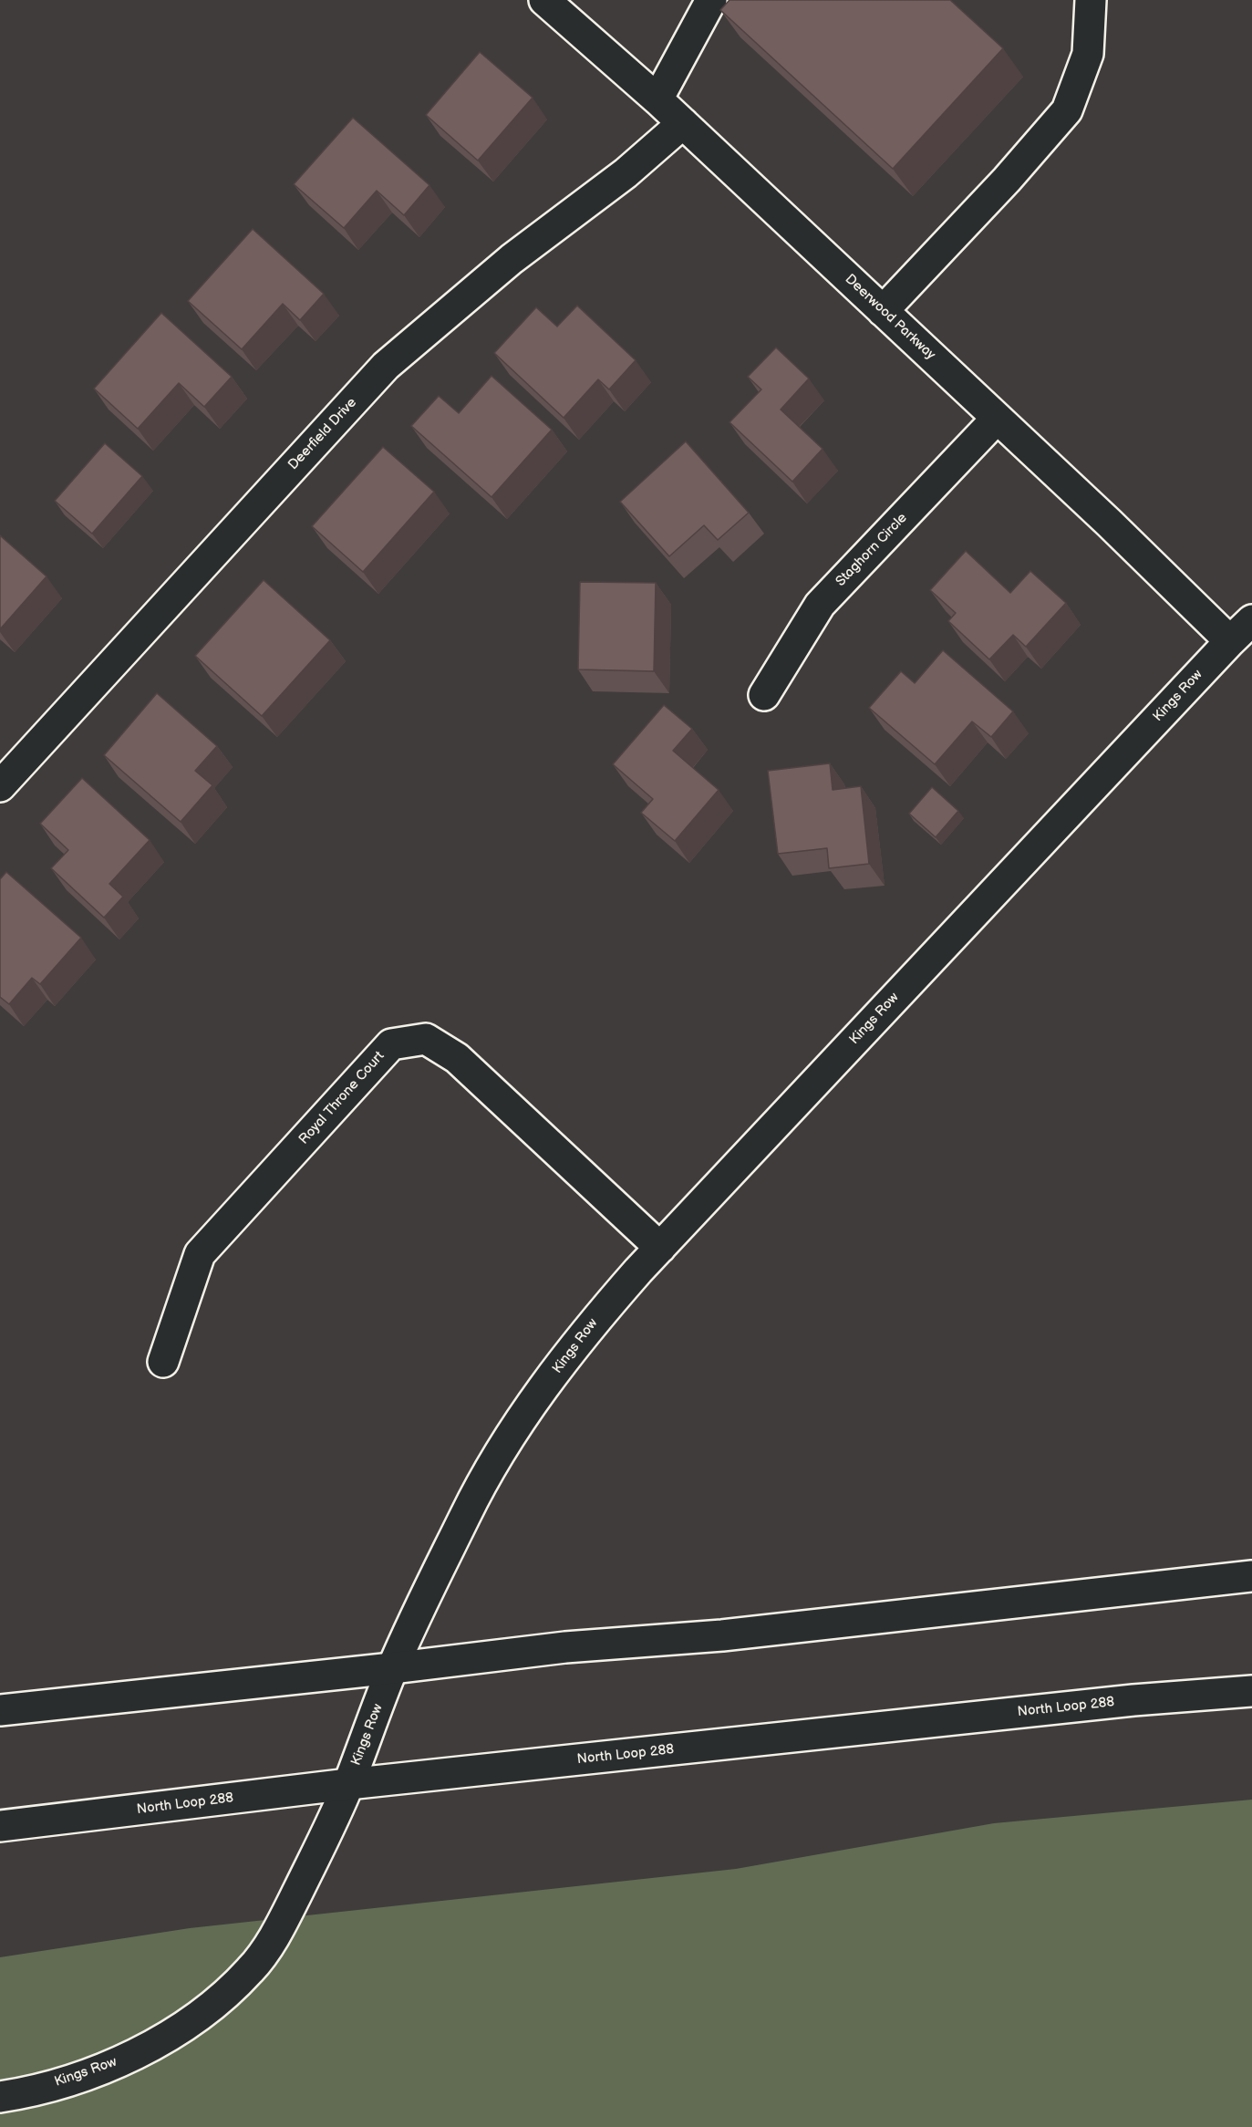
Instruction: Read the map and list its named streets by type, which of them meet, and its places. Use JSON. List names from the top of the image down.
{
  "streets": {
    "main road": [
      "Deerwood Parkway",
      "Deerfield Drive",
      "Staghorn Circle",
      "Kings Row",
      "Royal Throne Court",
      "North Loop 288"
    ]
  },
  "crossings": [
    ["Deerwood Parkway", "Deerfield Drive"],
    ["Deerwood Parkway", "Staghorn Circle"],
    ["Deerwood Parkway", "Kings Row"],
    ["Kings Row", "Royal Throne Court"],
    ["Kings Row", "North Loop 288"]
  ]
}
